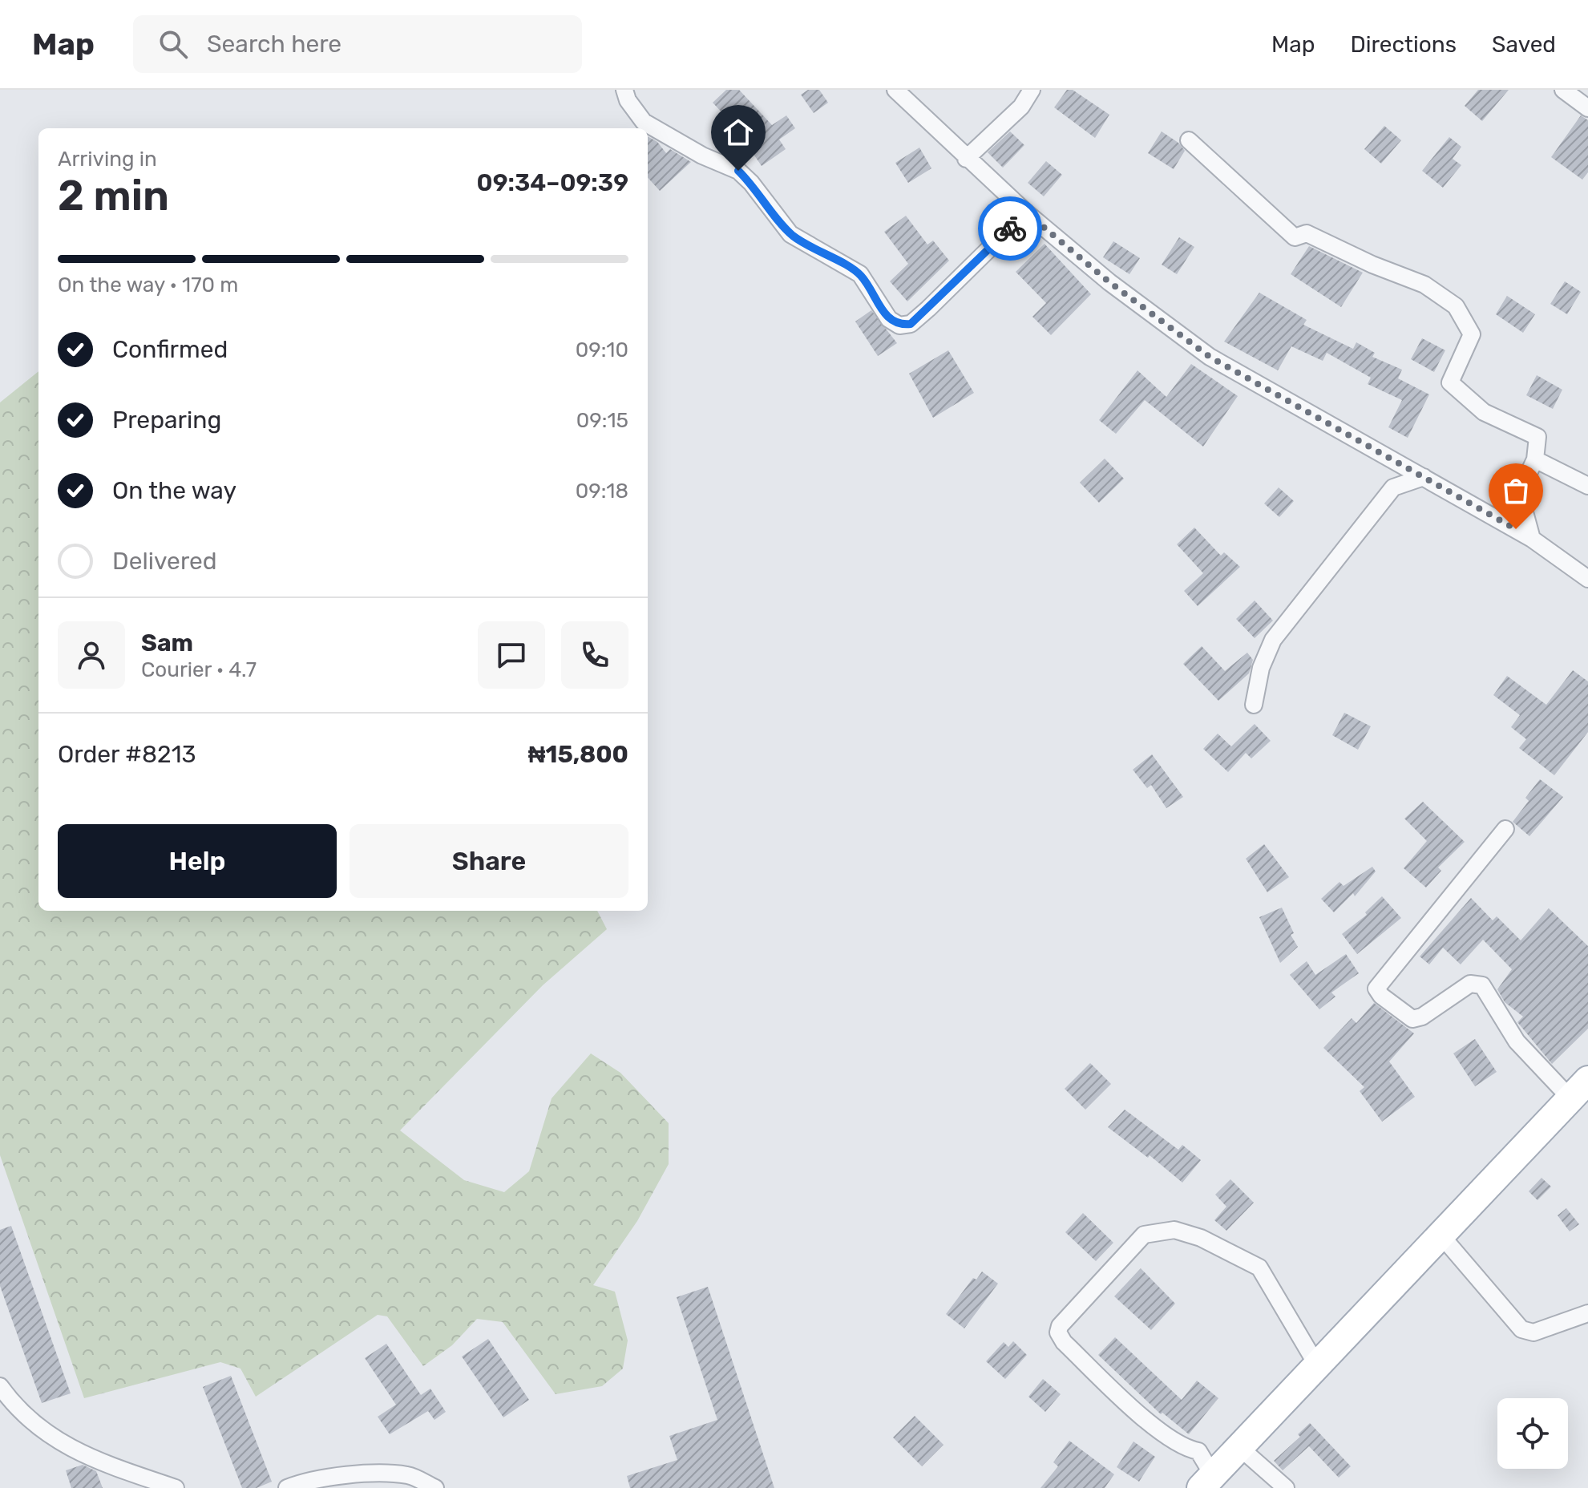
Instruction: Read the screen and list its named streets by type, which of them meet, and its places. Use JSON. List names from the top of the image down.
{
  "page": {
    "header": "Map",
    "search": "Search here",
    "nav": ["Map", "Directions", "Saved"],
    "heading": ["2 min", "Arriving in", "09:34–09:39"],
    "panel": [
      "Sam",
      "Courier · 4.7",
      "Order #8213",
      "₦15,800"
    ],
    "bar": "On the way · 170 m",
    "list": [
      ["Confirmed", "09:10"],
      ["Preparing", "09:15"],
      ["On the way", "09:18"],
      "Delivered"
    ],
    "buttons": ["Help", "Share"]
  }
}
